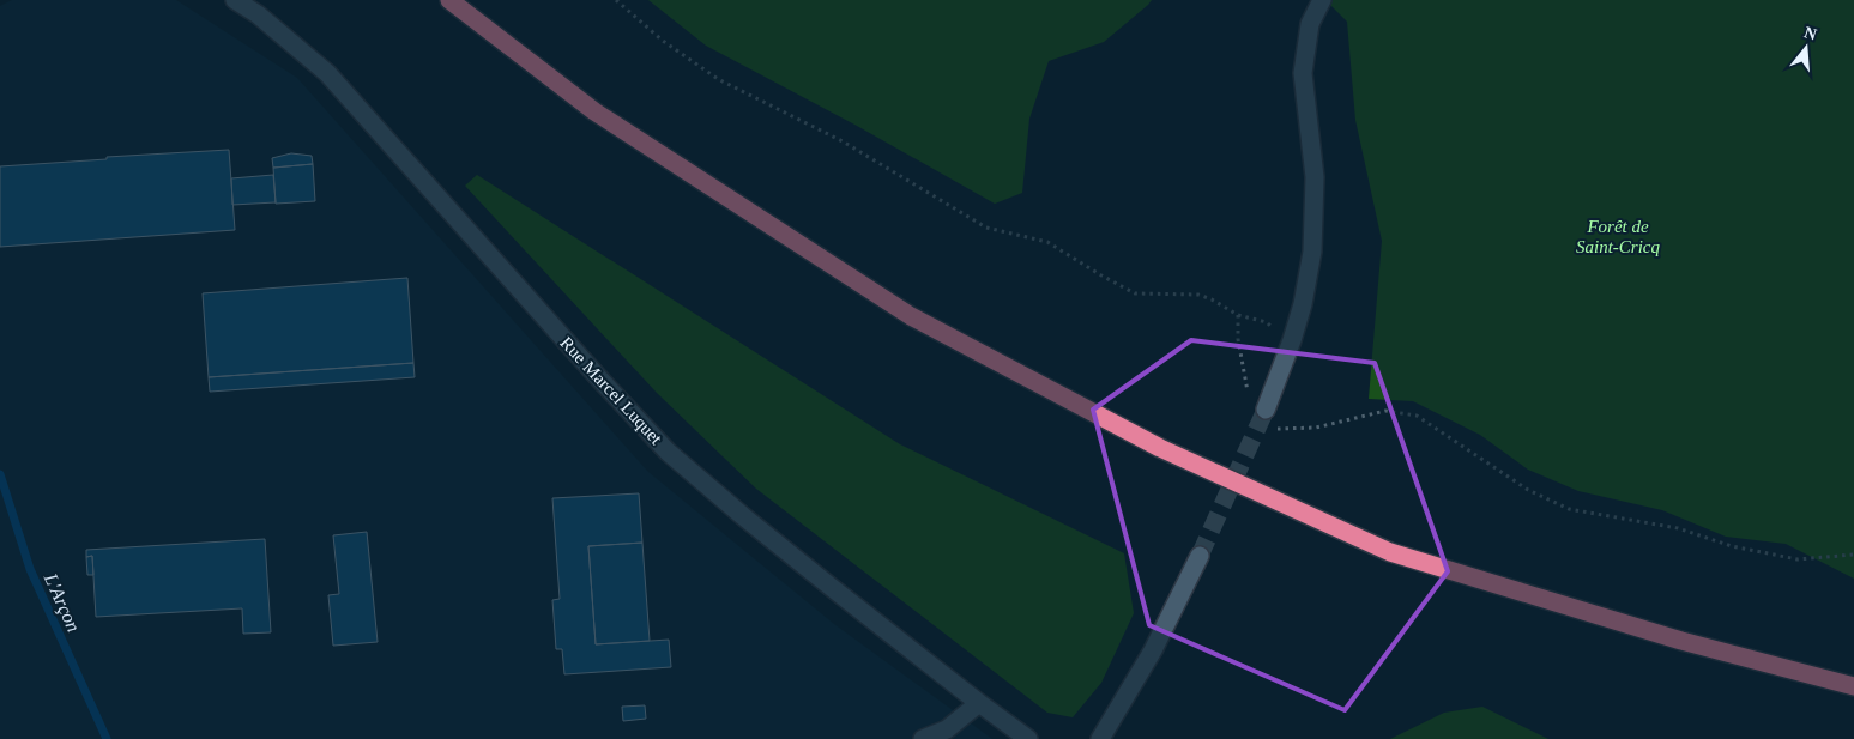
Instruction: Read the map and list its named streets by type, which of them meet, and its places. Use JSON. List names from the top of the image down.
{
  "streets": {
    "street": ["Rue Marcel Luquet"]
  },
  "water": ["L'Arçon"],
  "parks": ["Forêt de Saint-Cricq"],
  "north": "top"
}
